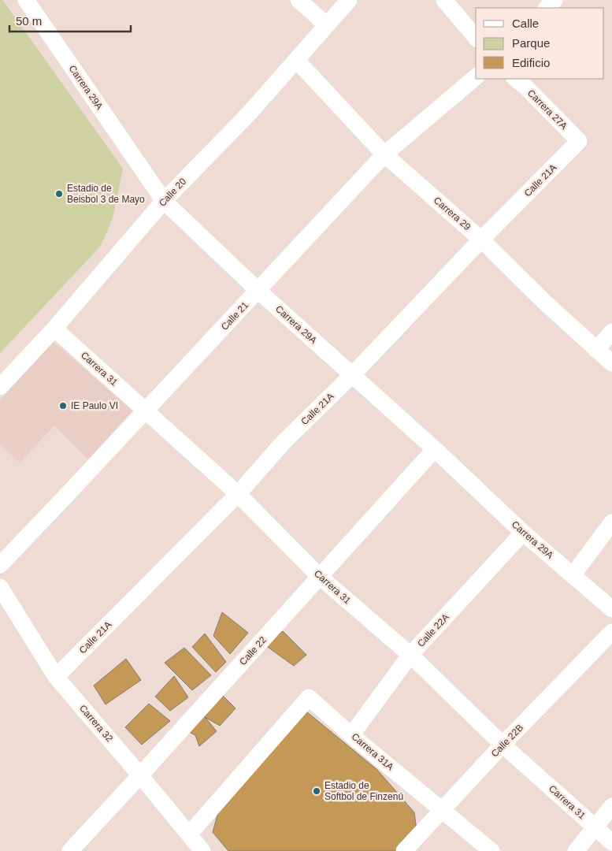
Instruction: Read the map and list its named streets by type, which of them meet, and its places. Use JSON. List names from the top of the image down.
{
  "streets": {
    "street": [
      "Carrera 29A",
      "Carrera 27A",
      "Calle 21A",
      "Calle 20",
      "Carrera 29",
      "Calle 21",
      "Carrera 31",
      "Calle 22A",
      "Calle 22",
      "Carrera 32",
      "Calle 22B",
      "Carrera 31A"
    ]
  },
  "crossings": [
    ["Carrera 29A", "Calle 21A"],
    ["Carrera 29A", "Calle 20"],
    ["Carrera 29A", "Calle 21"],
    ["Carrera 29A", "Calle 22A"],
    ["Carrera 29A", "Calle 22"],
    ["Carrera 27A", "Calle 21A"],
    ["Calle 21A", "Carrera 29"],
    ["Calle 21A", "Carrera 31"],
    ["Calle 21A", "Carrera 32"],
    ["Calle 20", "Carrera 29"],
    ["Calle 20", "Carrera 31"],
    ["Carrera 29", "Calle 21"],
    ["Calle 21", "Carrera 31"],
    ["Carrera 31", "Calle 22A"],
    ["Carrera 31", "Calle 22"],
    ["Carrera 31", "Calle 22B"],
    ["Calle 22A", "Carrera 31A"],
    ["Calle 22", "Carrera 32"],
    ["Carrera 32", "Carrera 31A"],
    ["Calle 22B", "Carrera 31A"]
  ],
  "places": ["Estadio de Beisbol 3 de Mayo", "IE Paulo VI", "Estadio de Softbol de Finzenú"],
  "legend": ["Calle", "Parque", "Edificio"],
  "scale_bar": "50 m"
}
